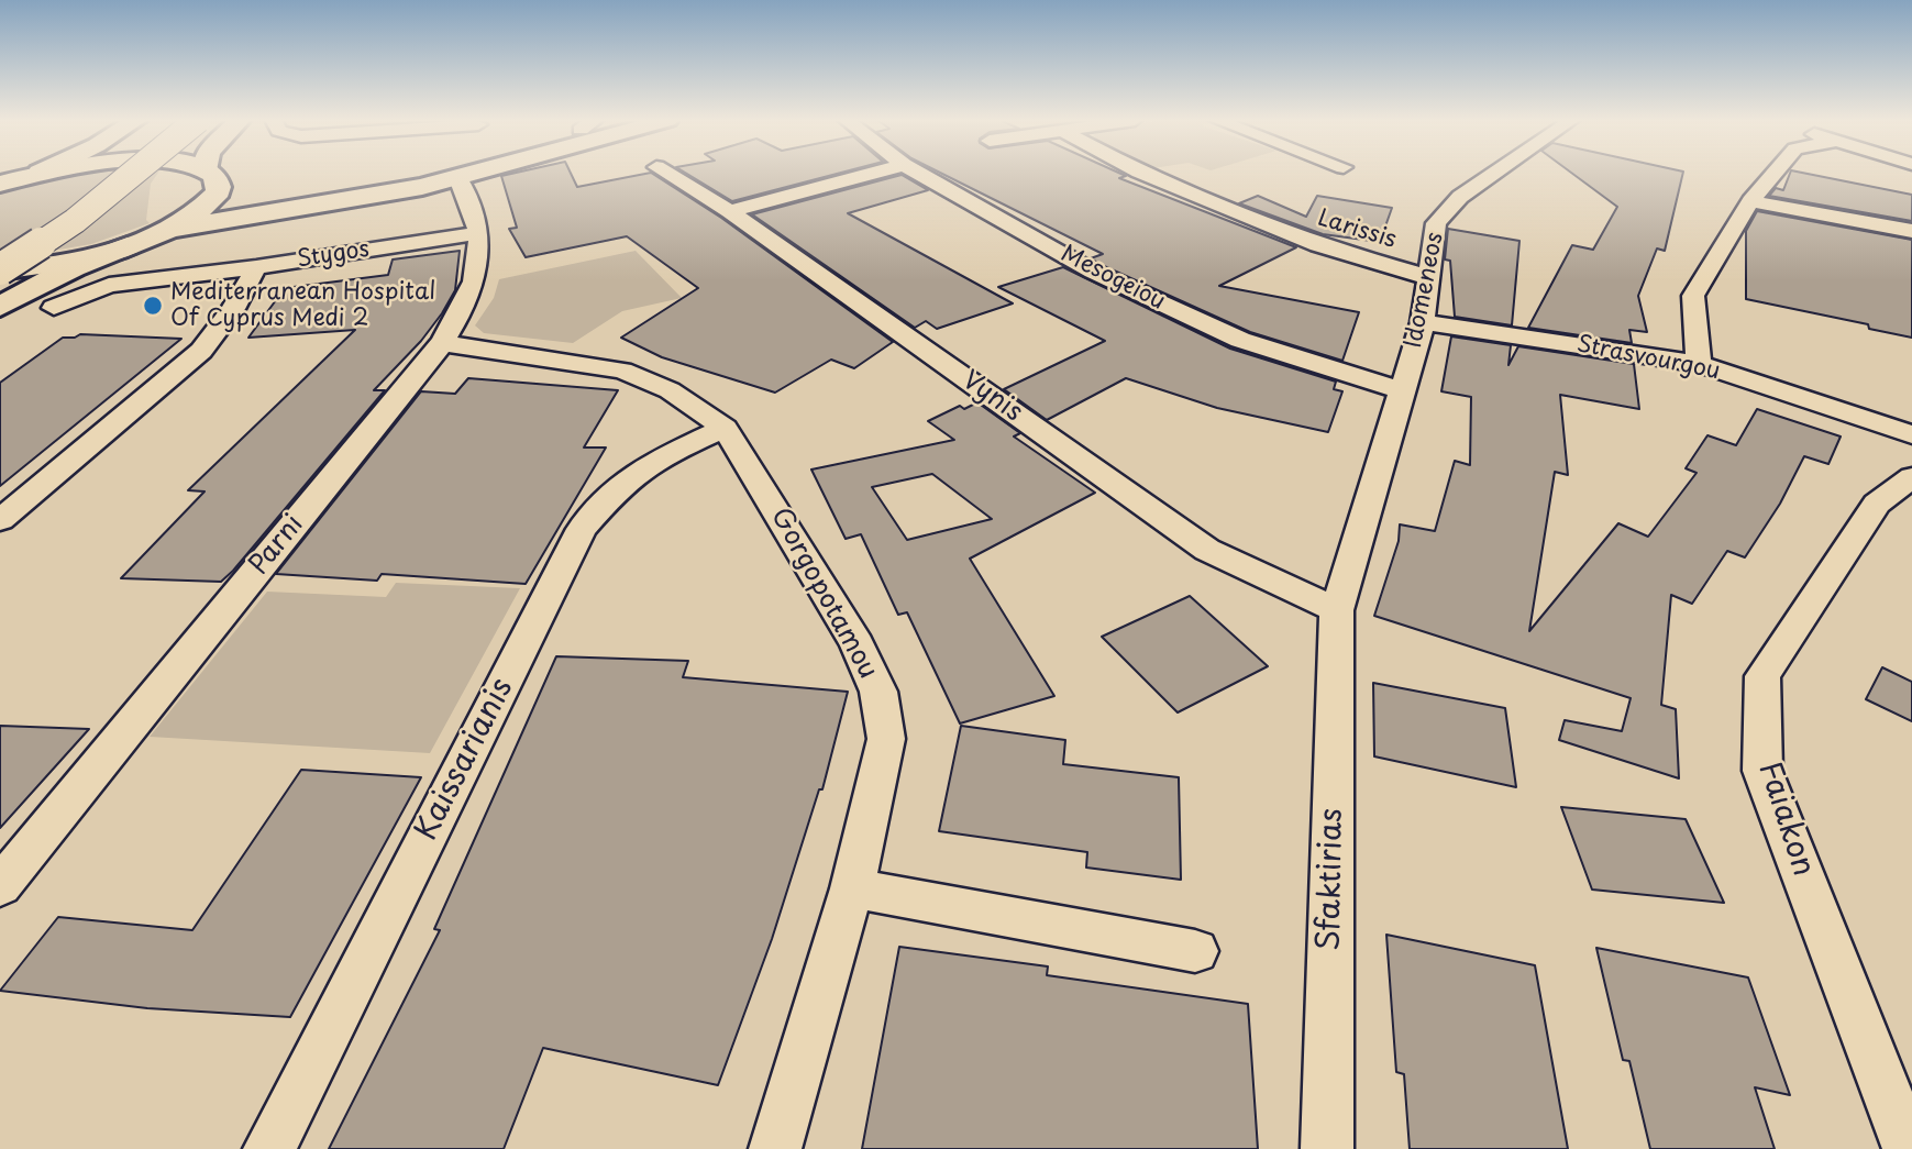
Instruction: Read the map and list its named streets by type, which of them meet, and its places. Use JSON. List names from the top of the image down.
{
  "streets": {
    "street": [
      "Larissis",
      "Stygos",
      "Mesogeiou",
      "Idomeneos",
      "Strasvourgou",
      "Vynis",
      "Parni",
      "Gorgopotamou",
      "Kaissarianis",
      "Faiakon",
      "Sfaktirias"
    ]
  },
  "crossings": [
    ["Larissis", "Idomeneos"],
    ["Stygos", "Parni"],
    ["Mesogeiou", "Idomeneos"],
    ["Idomeneos", "Strasvourgou"],
    ["Idomeneos", "Vynis"],
    ["Idomeneos", "Sfaktirias"],
    ["Vynis", "Sfaktirias"],
    ["Parni", "Gorgopotamou"],
    ["Gorgopotamou", "Kaissarianis"]
  ],
  "places": ["Mediterranean Hospital Of Cyprus Medi 2"]
}
